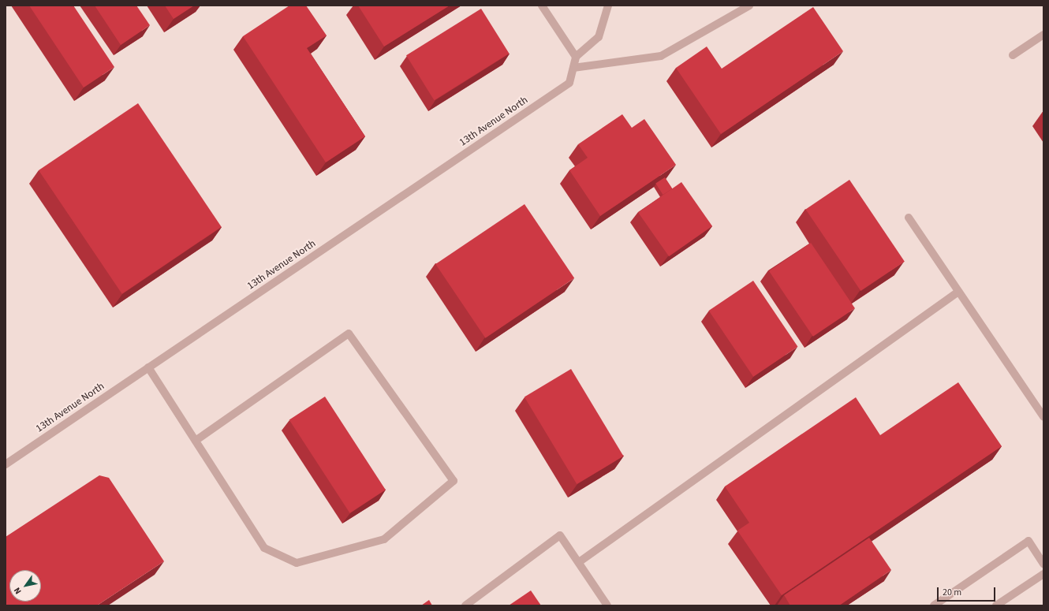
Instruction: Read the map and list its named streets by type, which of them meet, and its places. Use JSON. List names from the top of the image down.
{
  "streets": {
    "street": ["13th Avenue North"]
  },
  "scale_bar": "20 m",
  "north": "bottom left"
}
